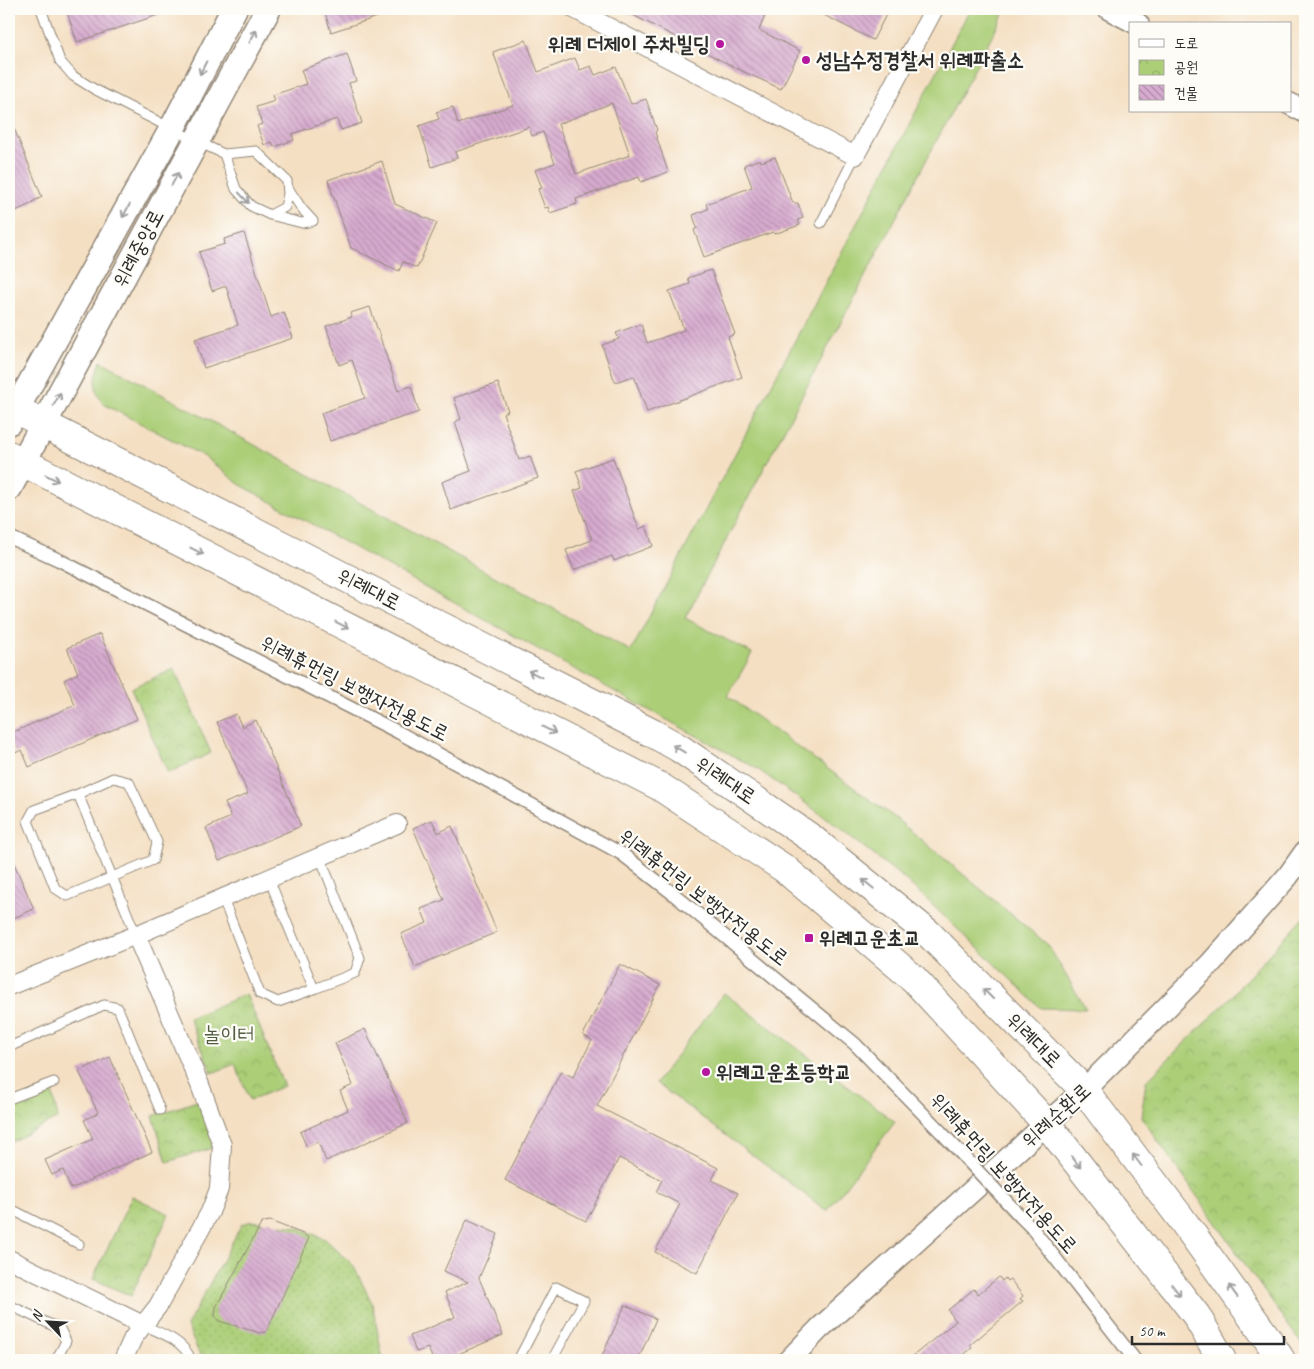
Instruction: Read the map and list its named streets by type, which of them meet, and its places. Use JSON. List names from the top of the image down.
{
  "streets": {
    "main road": ["위례중앙로", "위례대로"],
    "street": ["위례휴먼링 보행자전용도로", "위례순환로"]
  },
  "crossings": [
    ["위례중앙로", "위례대로"],
    ["위례대로", "위례순환로"]
  ],
  "parks": ["놀이터"],
  "places": {
    "other": ["위례 더제이 주차빌딩", "성남수정경찰서 위례파출소", "위례고운초등학교"],
    "transit": ["위례고운초교"]
  },
  "legend": ["도로", "공원", "건물"],
  "scale_bar": "50 m",
  "north": "top left"
}
